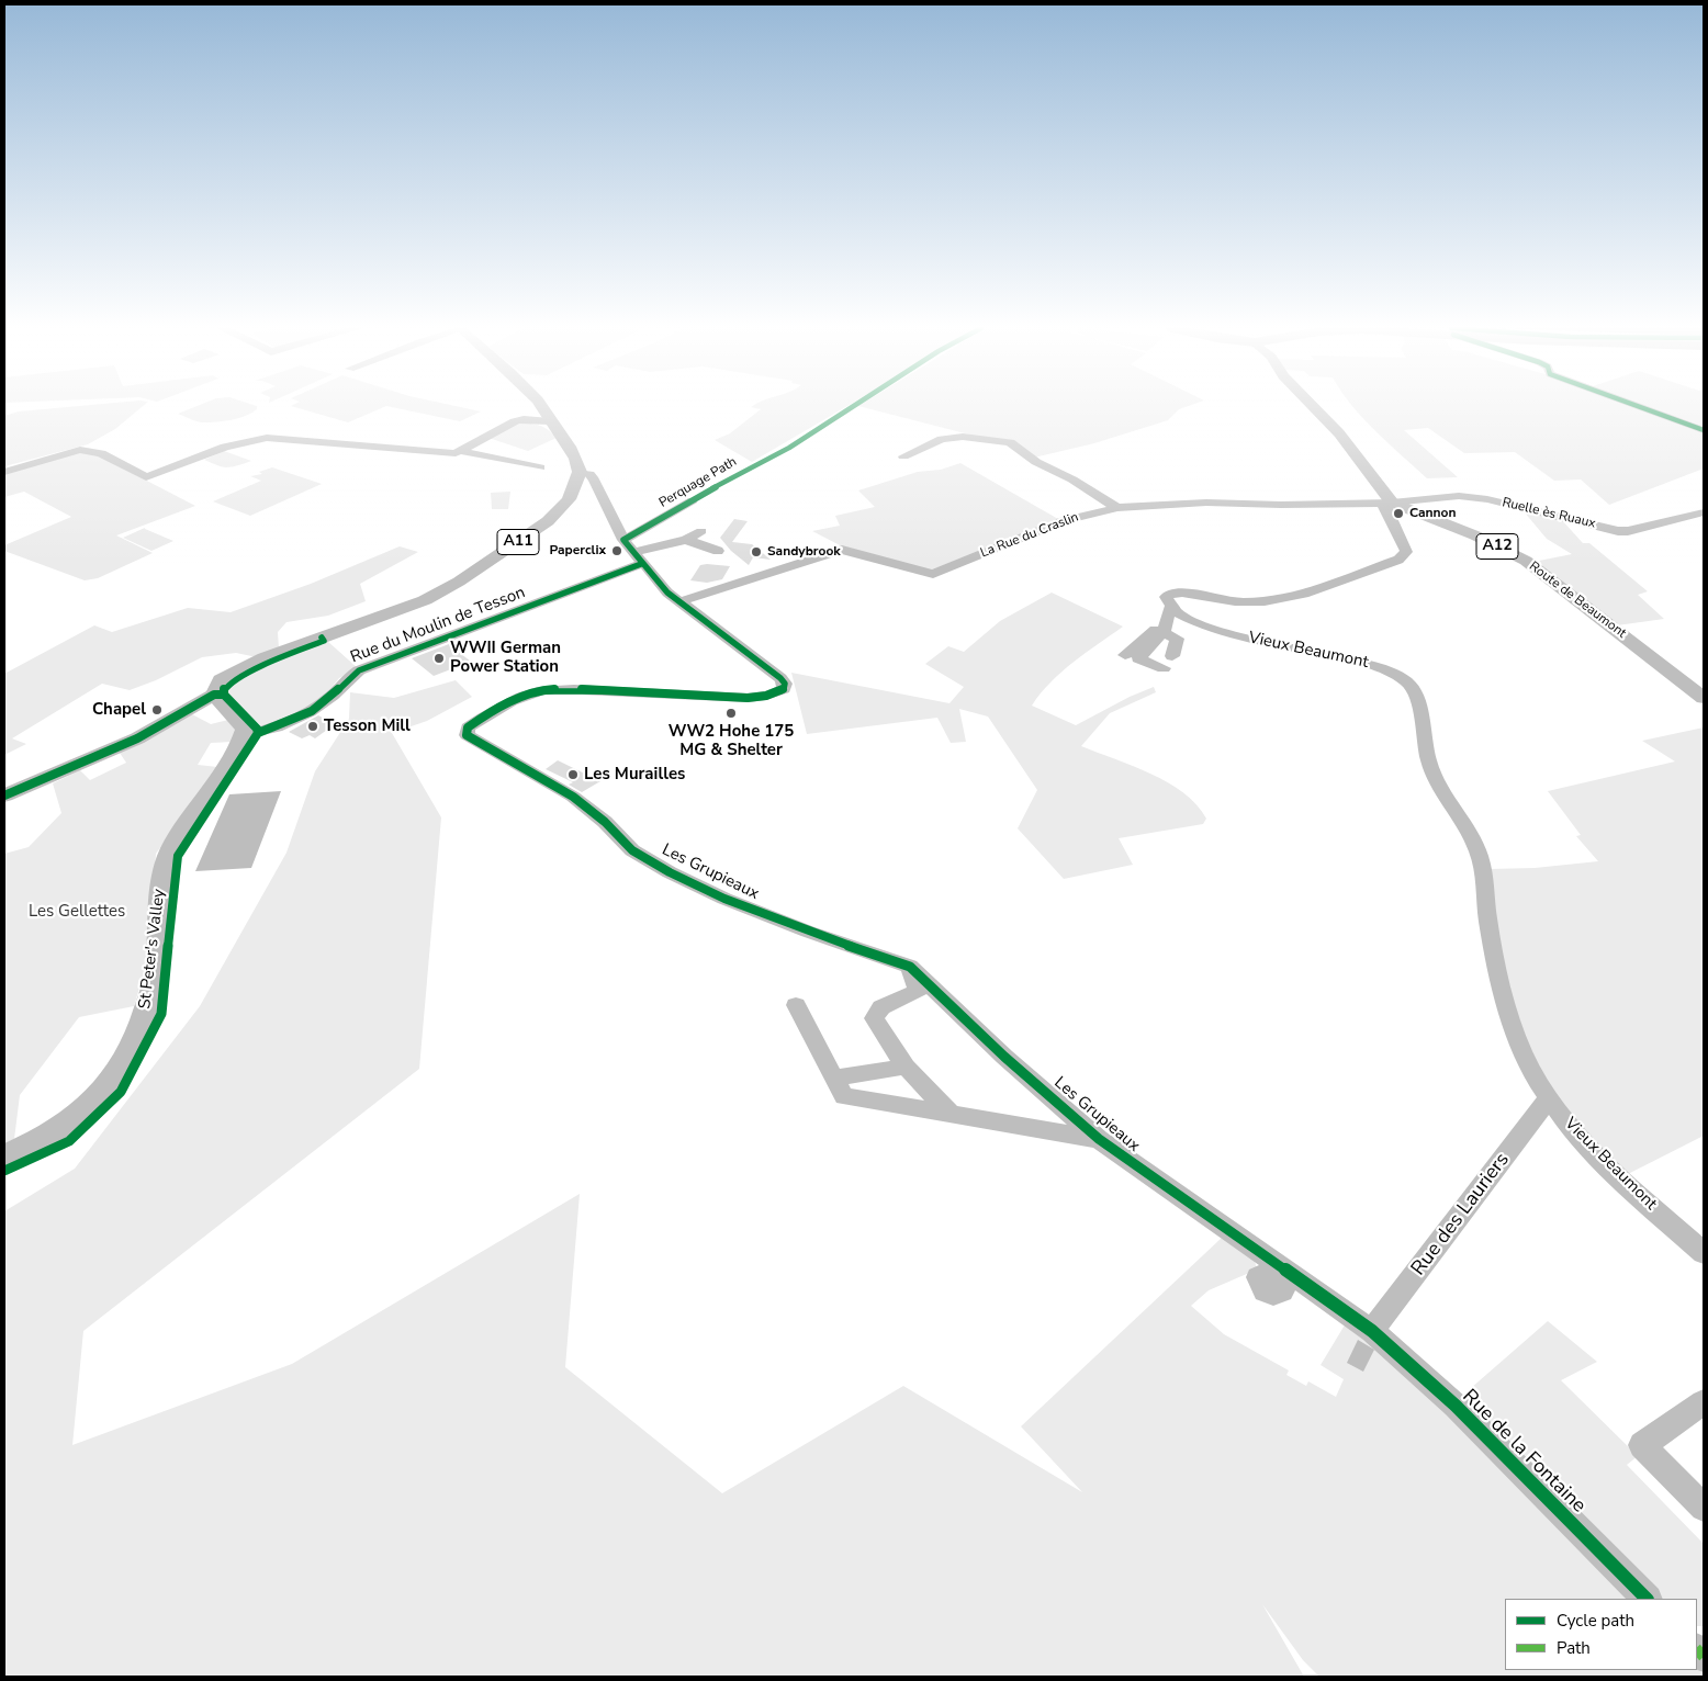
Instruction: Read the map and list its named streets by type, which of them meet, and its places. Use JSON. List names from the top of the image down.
{
  "streets": {
    "main road": ["A11", "A12", "Route de Beaumont"],
    "street": [
      "Perquage Path",
      "Ruelle ès Ruaux",
      "La Rue du Craslin",
      "Rue du Moulin de Tesson",
      "Vieux Beaumont",
      "Les Grupieaux",
      "Rue des Lauriers",
      "Rue de la Fontaine"
    ],
    "cycle path": ["St Peter's Valley"]
  },
  "crossings": [
    ["Ruelle ès Ruaux", "La Rue du Craslin"],
    ["Ruelle ès Ruaux", "Route de Beaumont"],
    ["La Rue du Craslin", "Route de Beaumont"],
    ["La Rue du Craslin", "Les Grupieaux"],
    ["Rue du Moulin de Tesson", "Les Grupieaux"],
    ["Vieux Beaumont", "Rue des Lauriers"],
    ["Les Grupieaux", "Rue des Lauriers"],
    ["Les Grupieaux", "Rue de la Fontaine"],
    ["Rue des Lauriers", "Rue de la Fontaine"]
  ],
  "parks": ["Les Gellettes"],
  "places": [
    "Cannon",
    "Paperclix",
    "Sandybrook",
    "WWII German Power Station",
    "Chapel",
    "WW2 Hohe 175 MG & Shelter",
    "Tesson Mill",
    "Les Murailles"
  ],
  "legend": ["Cycle path", "Path"]
}
